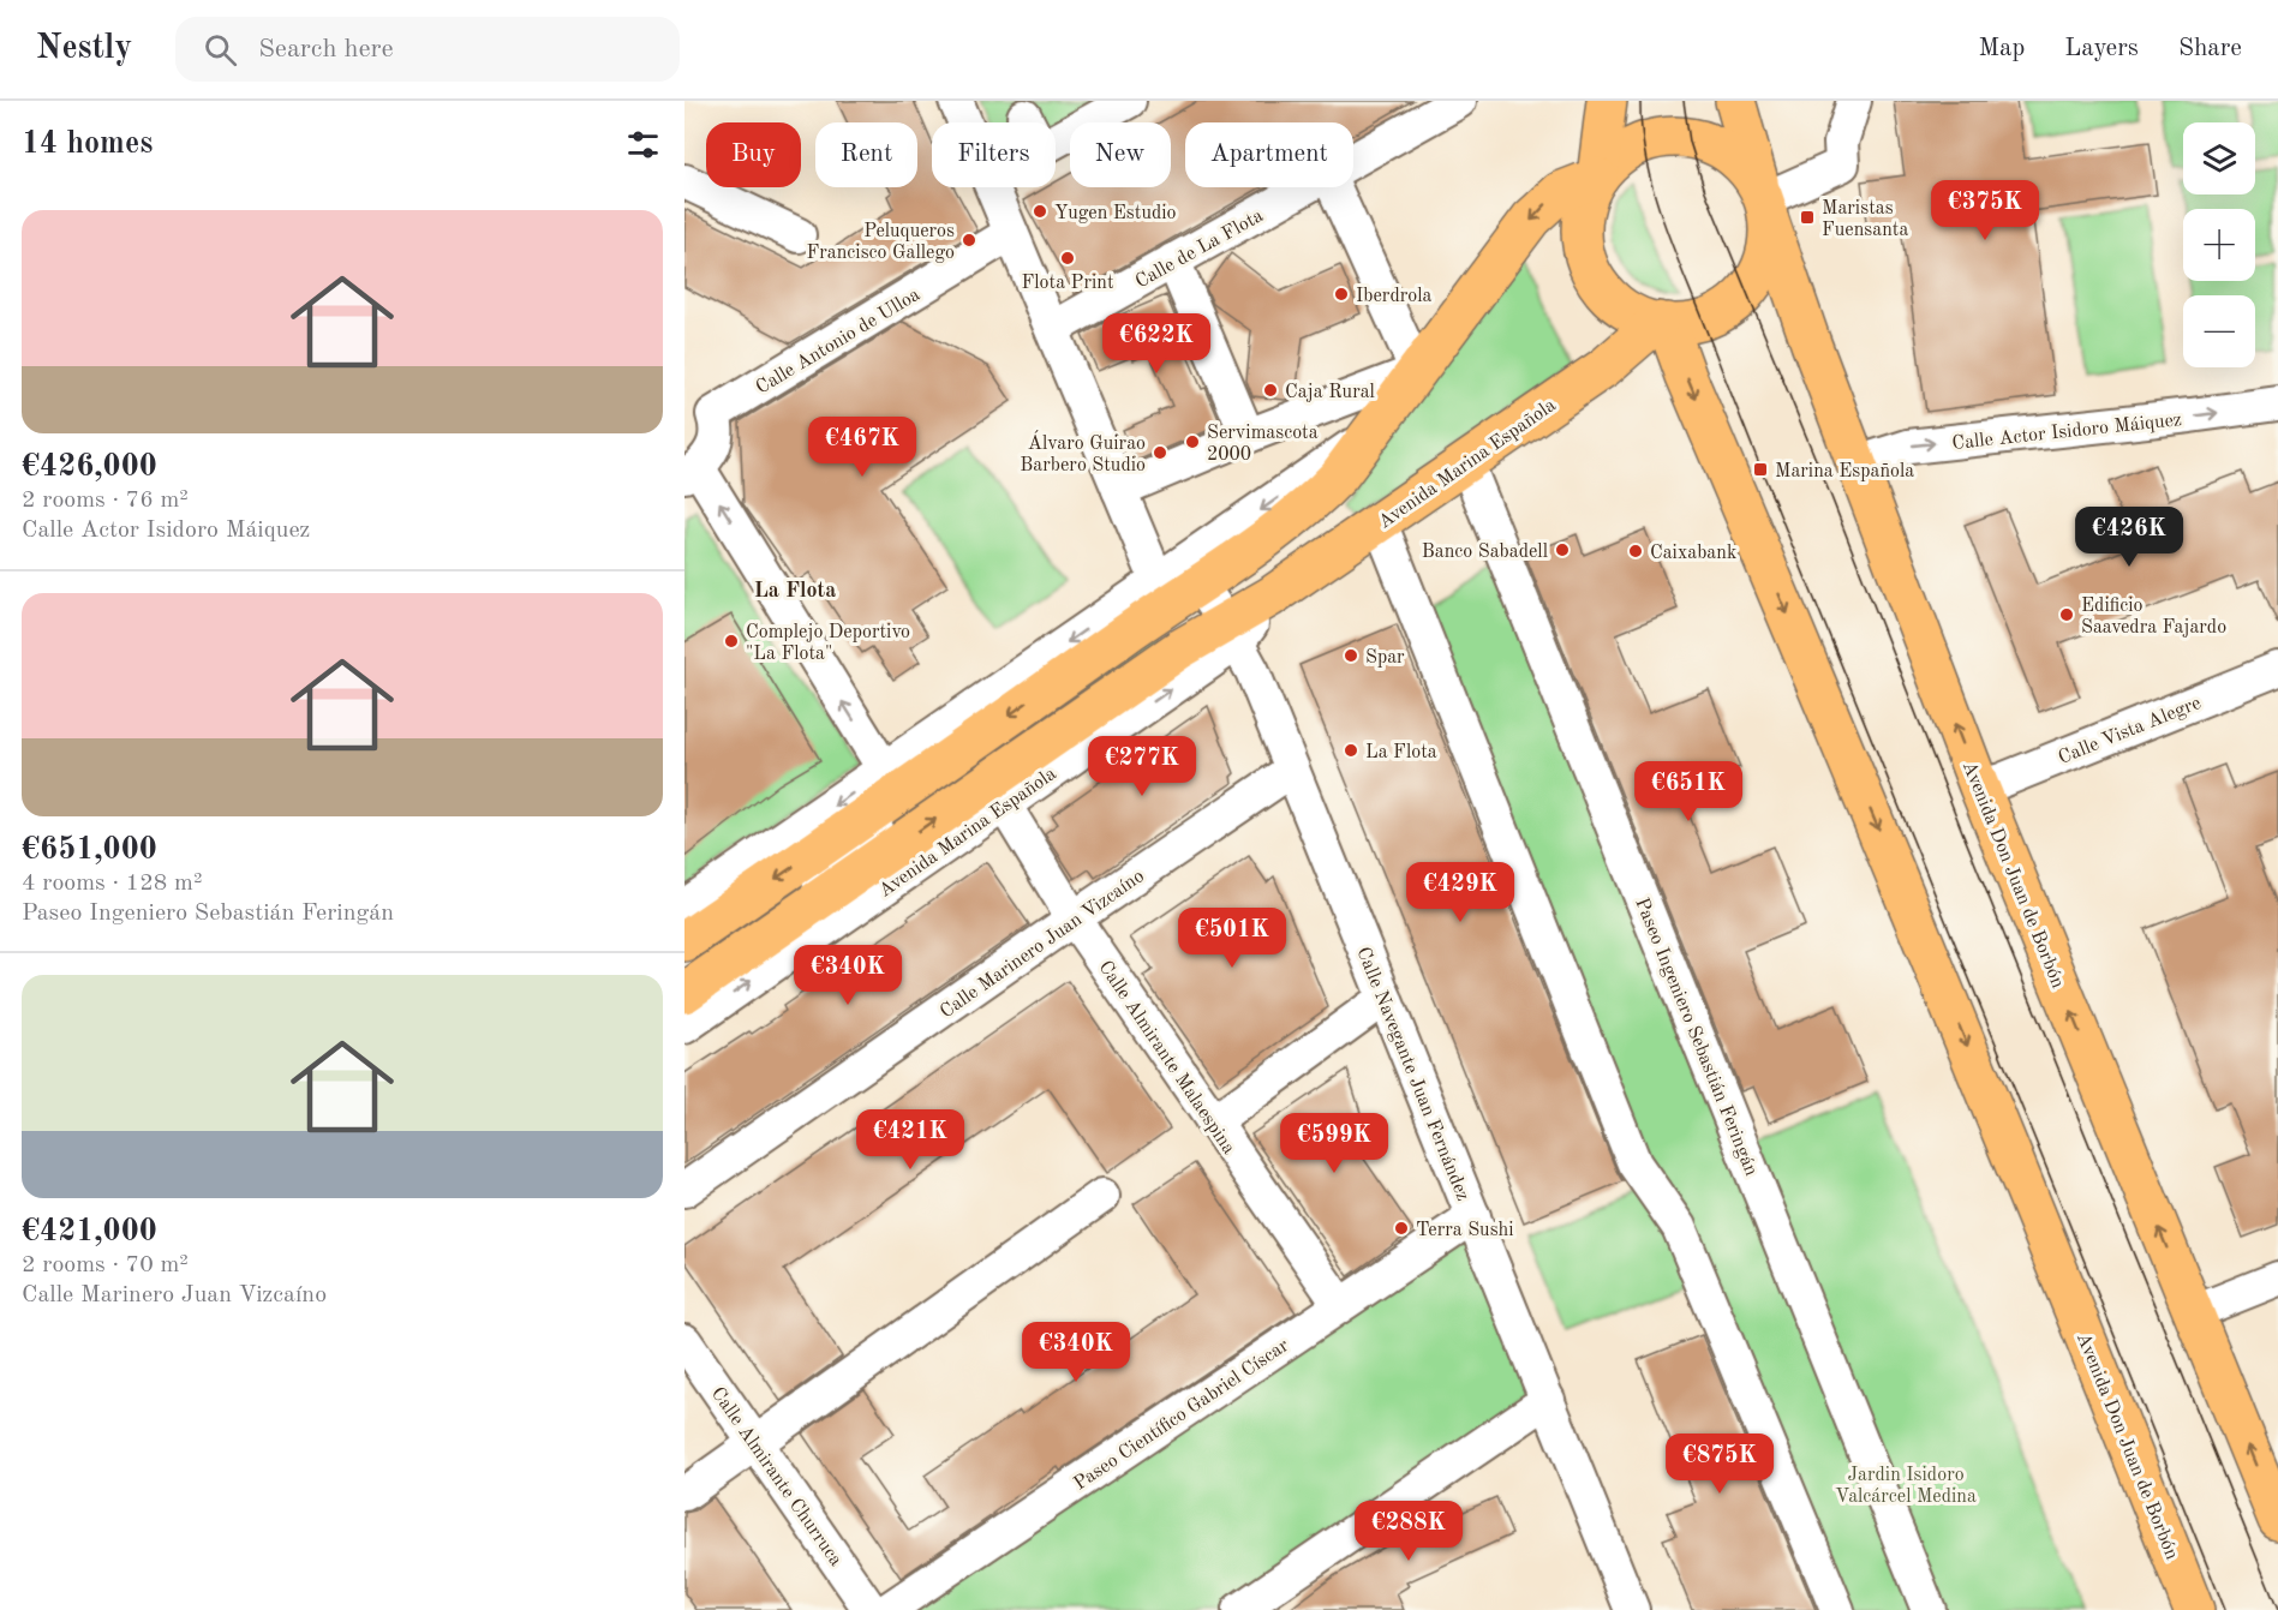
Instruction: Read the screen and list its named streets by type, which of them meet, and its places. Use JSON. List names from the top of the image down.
{
  "streets": {
    "main road": ["Avenida Marina Española", "Avenida Don Juan de Borbón"],
    "street": [
      "Calle de La Flota",
      "Calle Antonio de Ulloa",
      "Calle Actor Isidoro Máiquez",
      "Calle Vista Alegre",
      "Calle Marinero Juan Vizcaíno",
      "Paseo Ingeniero Sebastián Feringán",
      "Calle Almirante Malaespina",
      "Calle Navegante Juan Fernández",
      "Paseo Científico Gabriel Císcar",
      "Calle Almirante Churruca"
    ]
  },
  "crossings": [
    ["Calle Antonio de Ulloa", "Avenida Marina Española"],
    ["Calle Actor Isidoro Máiquez", "Avenida Don Juan de Borbón"],
    ["Avenida Marina Española", "Avenida Don Juan de Borbón"],
    ["Avenida Marina Española", "Paseo Ingeniero Sebastián Feringán"],
    ["Avenida Marina Española", "Calle Almirante Malaespina"],
    ["Avenida Marina Española", "Calle Navegante Juan Fernández"],
    ["Calle Vista Alegre", "Avenida Don Juan de Borbón"],
    ["Calle Marinero Juan Vizcaíno", "Calle Almirante Malaespina"],
    ["Calle Marinero Juan Vizcaíno", "Calle Navegante Juan Fernández"],
    ["Calle Almirante Malaespina", "Paseo Científico Gabriel Císcar"],
    ["Calle Navegante Juan Fernández", "Paseo Científico Gabriel Císcar"]
  ],
  "one_way": ["Calle Antonio de Ulloa", "Calle Actor Isidoro Máiquez"],
  "districts": ["La Flota"],
  "parks": ["Jardin Isidoro Valcárcel Medina"],
  "places": {
    "other": [
      "Yugen Estudio",
      "Peluqueros Francisco Gallego",
      "Flota Print",
      "Iberdrola",
      "Caja Rural",
      "Servimascota 2000",
      "Álvaro Guirao Barbero Studio",
      "Banco Sabadell",
      "Caixabank",
      "Edificio Saavedra Fajardo",
      "Complejo Deportivo \"La Flota\"",
      "Spar",
      "La Flota",
      "Terra Sushi"
    ],
    "transit": ["Maristas Fuensanta", "Marina Española"]
  },
  "page": {
    "header": "Nestly",
    "search": "Search here",
    "nav": ["Map", "Layers", "Share"],
    "heading": "14 homes",
    "map_buttons": ["+", "−"],
    "chip": [
      "Buy",
      "Rent",
      "Filters",
      "New",
      "Apartment"
    ],
    "price": [
      "€375K",
      "€622K",
      "€467K",
      "€426K",
      "€277K",
      "€651K",
      "€429K",
      "€501K",
      "€340K",
      "€421K",
      "€599K",
      "€340K",
      "€875K",
      "€288K"
    ],
    "list": [
      {
        "name": "€426,000",
        "note": "2 rooms · 76 m² · Calle Actor Isidoro Máiquez"
      },
      {
        "name": "€651,000",
        "note": "4 rooms · 128 m² · Paseo Ingeniero Sebastián Feringán"
      },
      {
        "name": "€421,000",
        "note": "2 rooms · 70 m² · Calle Marinero Juan Vizcaíno"
      }
    ]
  }
}
